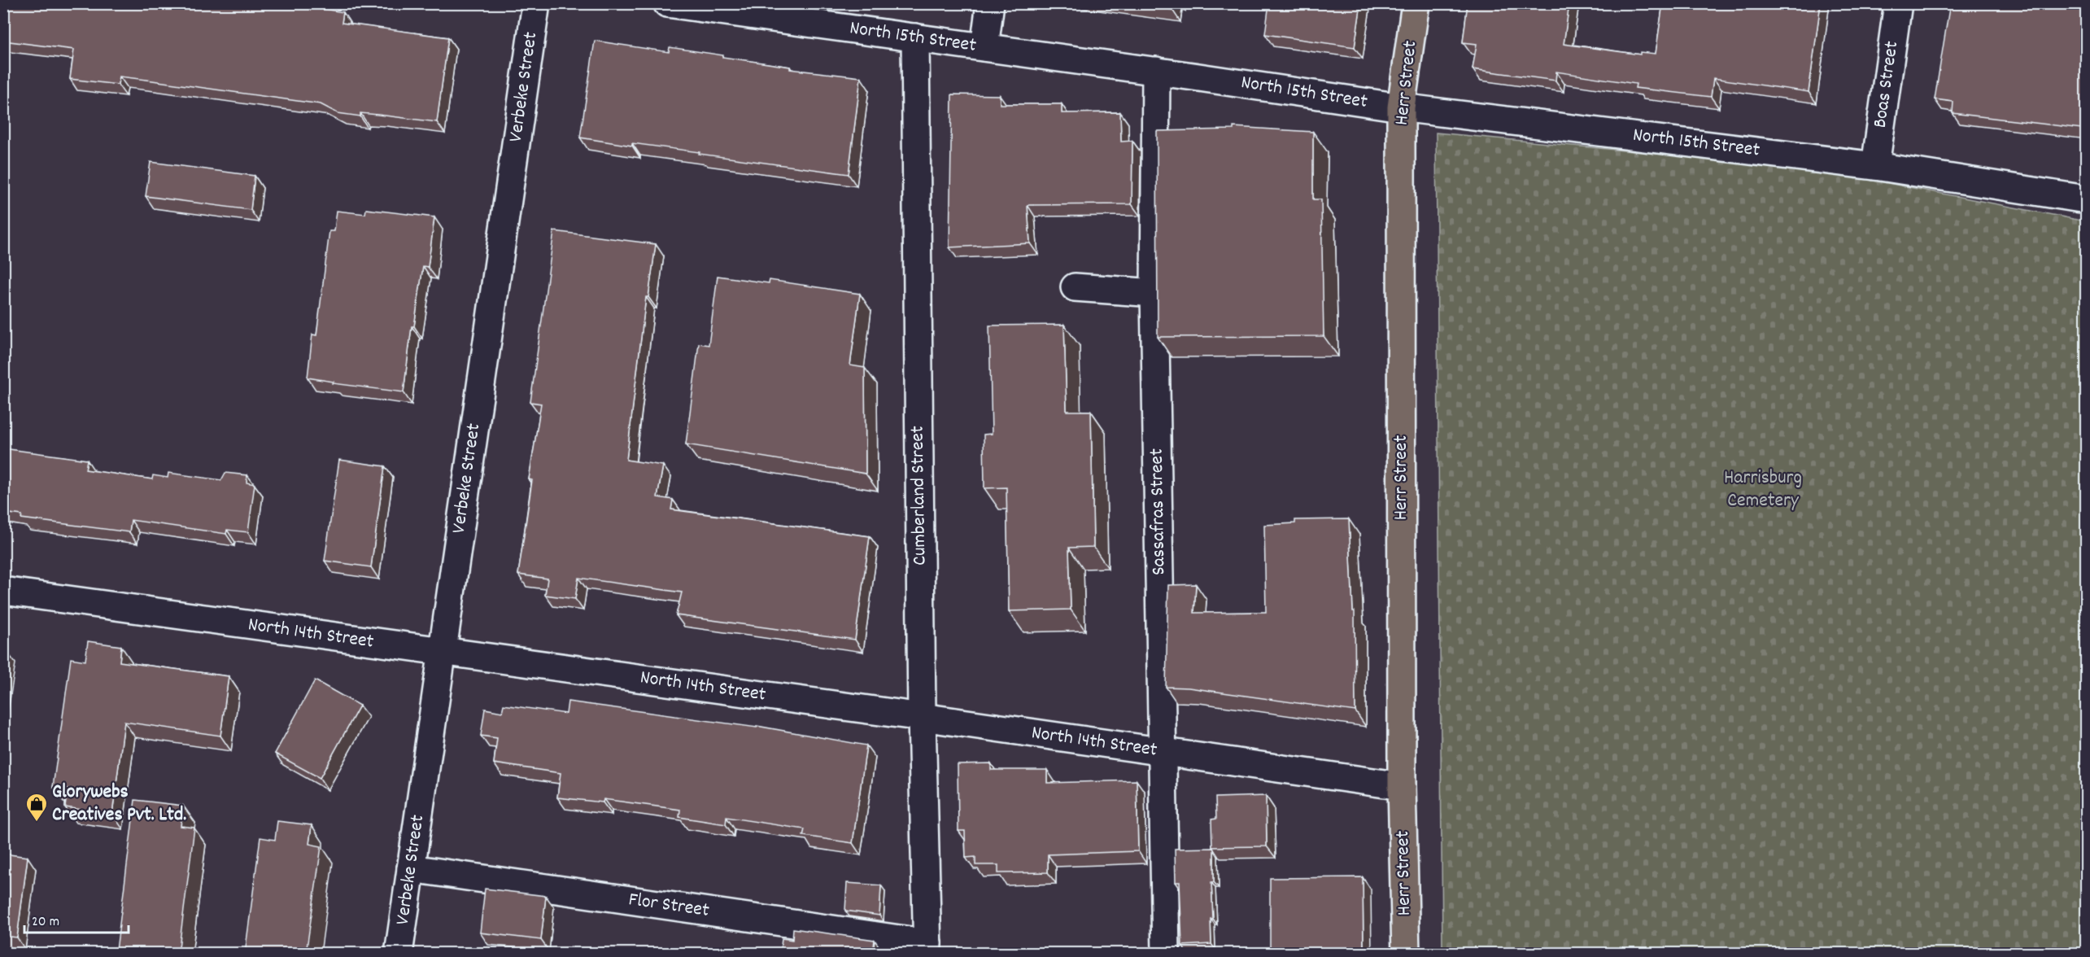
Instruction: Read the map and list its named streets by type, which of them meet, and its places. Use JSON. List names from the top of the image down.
{
  "streets": {
    "main road": ["Herr Street"],
    "street": [
      "North 15th Street",
      "Boas Street",
      "Verbeke Street",
      "Cumberland Street",
      "Sassafras Street",
      "North 14th Street",
      "Flor Street"
    ]
  },
  "crossings": [
    ["North 15th Street", "Herr Street"],
    ["North 15th Street", "Boas Street"],
    ["North 15th Street", "Cumberland Street"],
    ["North 15th Street", "Sassafras Street"],
    ["Herr Street", "North 14th Street"],
    ["Verbeke Street", "North 14th Street"],
    ["Verbeke Street", "Flor Street"],
    ["Cumberland Street", "North 14th Street"],
    ["Cumberland Street", "Flor Street"],
    ["Sassafras Street", "North 14th Street"]
  ],
  "parks": ["Harrisburg Cemetery"],
  "places": {
    "shop": ["Glorywebs Creatives Pvt. Ltd."]
  },
  "scale_bar": "20 m"
}
